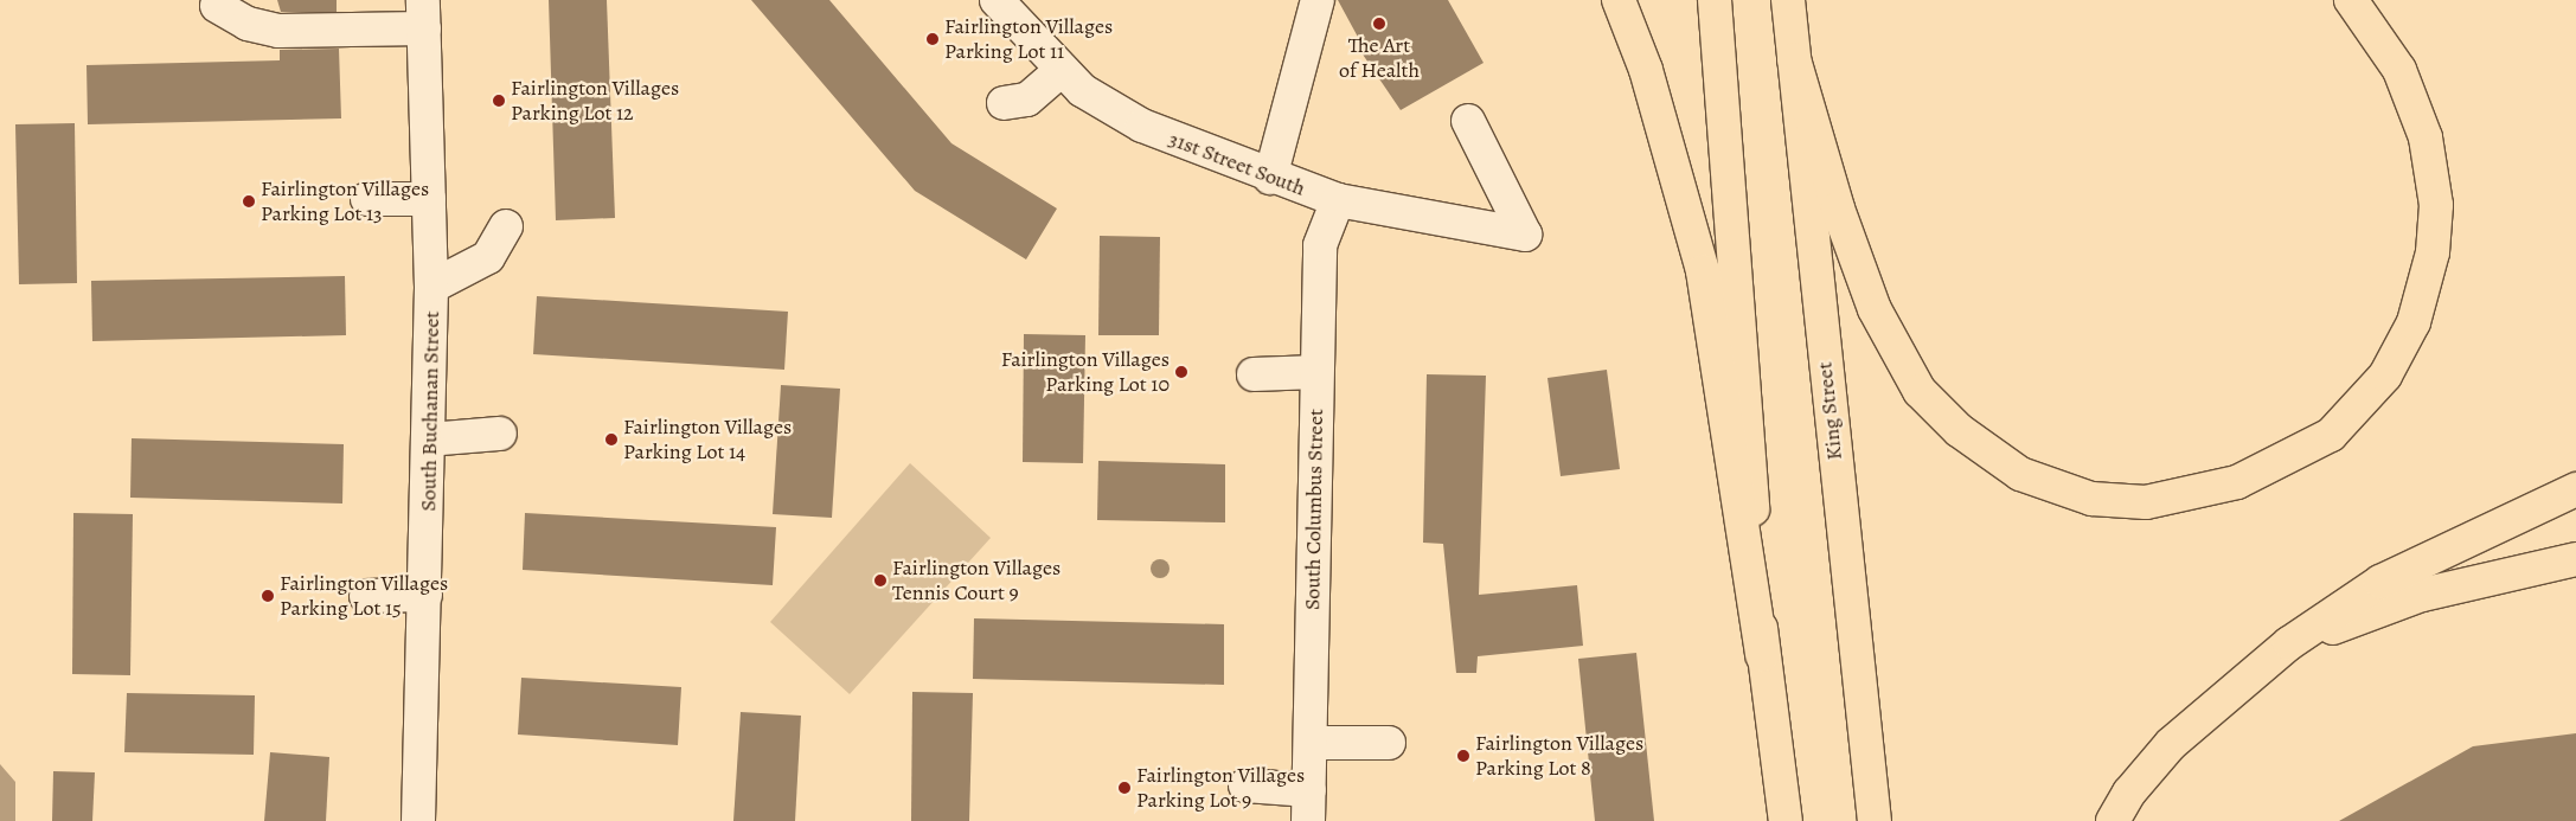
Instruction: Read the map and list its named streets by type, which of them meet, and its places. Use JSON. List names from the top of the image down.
{
  "streets": {
    "main road": ["King Street"],
    "street": ["31st Street South", "South Buchanan Street", "South Columbus Street"]
  },
  "crossings": [
    ["31st Street South", "South Columbus Street"]
  ],
  "places": [
    "The Art of Health",
    "Fairlington Villages Parking Lot 11",
    "Fairlington Villages Parking Lot 12",
    "Fairlington Villages Parking Lot 13",
    "Fairlington Villages Parking Lot 10",
    "Fairlington Villages Parking Lot 14",
    "Fairlington Villages Tennis Court 9",
    "Fairlington Villages Parking Lot 15",
    "Fairlington Villages Parking Lot 8",
    "Fairlington Villages Parking Lot 9"
  ]
}
